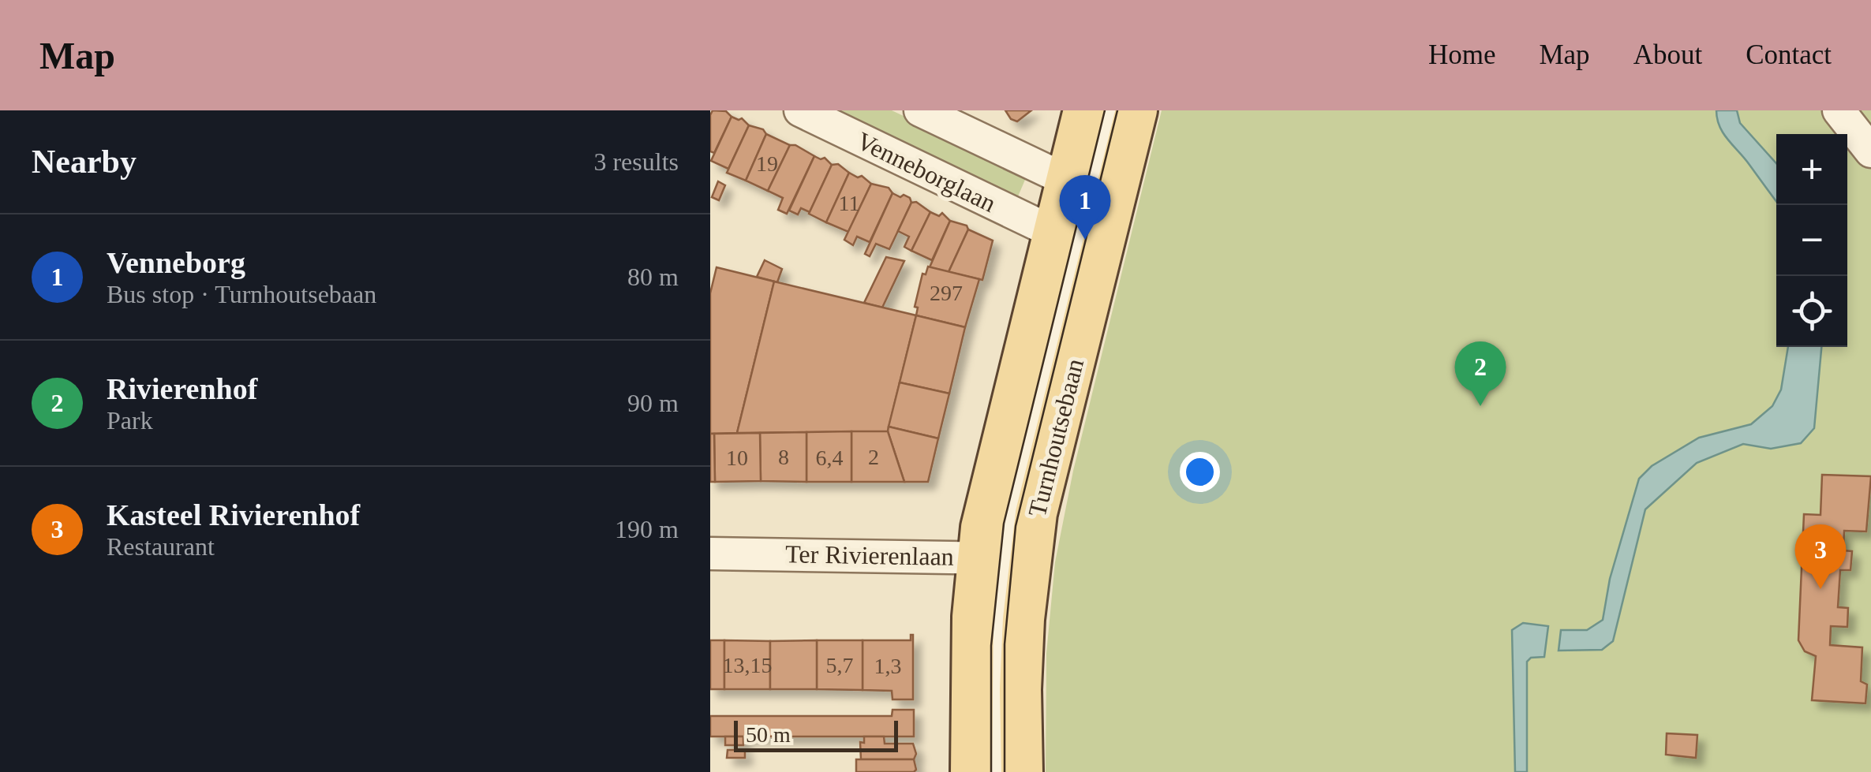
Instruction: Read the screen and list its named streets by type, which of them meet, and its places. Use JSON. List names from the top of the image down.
{
  "streets": {
    "main road": ["Turnhoutsebaan"],
    "street": ["Venneborglaan", "Ter Rivierenlaan"]
  },
  "crossings": [
    ["Venneborglaan", "Turnhoutsebaan"],
    ["Turnhoutsebaan", "Ter Rivierenlaan"]
  ],
  "house_numbers": [
    "19",
    "11",
    "297",
    "8",
    "2",
    "10",
    "6,4",
    "13,15",
    "5,7",
    "1,3"
  ],
  "scale_bar": "50 m",
  "page": {
    "header": "Map",
    "nav": [
      "Home",
      "Map",
      "About",
      "Contact"
    ],
    "heading": ["Nearby", "3 results"],
    "map_buttons": ["+", "−"],
    "pins": ["1", "2", "3"],
    "list": [
      {
        "mark": "1",
        "name": "Venneborg",
        "note": "Bus stop · Turnhoutsebaan",
        "value": "80 m"
      },
      {
        "mark": "2",
        "name": "Rivierenhof",
        "note": "Park",
        "value": "90 m"
      },
      {
        "mark": "3",
        "name": "Kasteel Rivierenhof",
        "note": "Restaurant",
        "value": "190 m"
      }
    ],
    "scale": "50 m"
  }
}
